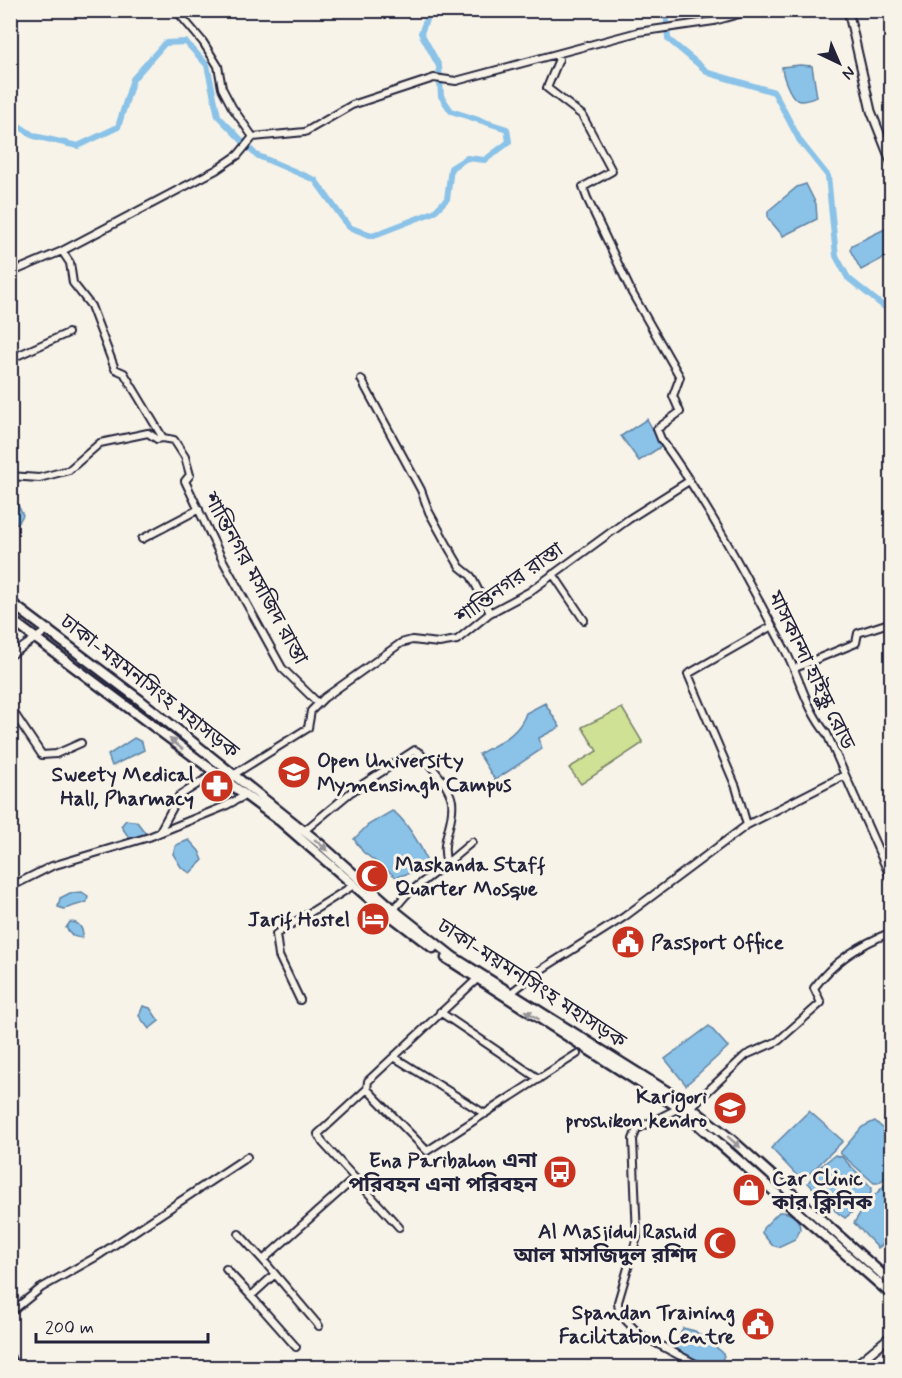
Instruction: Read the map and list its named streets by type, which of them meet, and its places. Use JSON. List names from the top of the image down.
{
  "streets": {
    "main road": ["ঢাকা-ময়মনসিংহ মহাসড়ক"],
    "street": ["শান্তিনগর মসজিদ রাস্তা", "শান্তিনগর রাস্তা", "মাসকান্দা হাইস্কুল রোড"]
  },
  "crossings": [
    ["শান্তিনগর মসজিদ রাস্তা", "শান্তিনগর রাস্তা"],
    ["শান্তিনগর রাস্তা", "মাসকান্দা হাইস্কুল রোড"],
    ["শান্তিনগর রাস্তা", "ঢাকা-ময়মনসিংহ মহাসড়ক"]
  ],
  "places": {
    "school or university": ["Open University Mymensingh Campus", "Karigori proshikon kendro"],
    "pharmacy": ["Sweety Medical Hall, Pharmacy"],
    "mosque": ["Maskanda Staff Quarter Mosque", "Al Masjidul Rashid আল মাসজিদুল রশিদ"],
    "hotel": ["Jarif Hostel"],
    "public building": ["Passport Office", "Spandan Training Facilitation Centre"],
    "bus stop": ["Ena Paribahon এনা পরিবহন এনা পরিবহন"],
    "shop": ["Car Clinic কার ক্লিনিক"]
  },
  "scale_bar": "200 m",
  "north": "bottom right"
}
